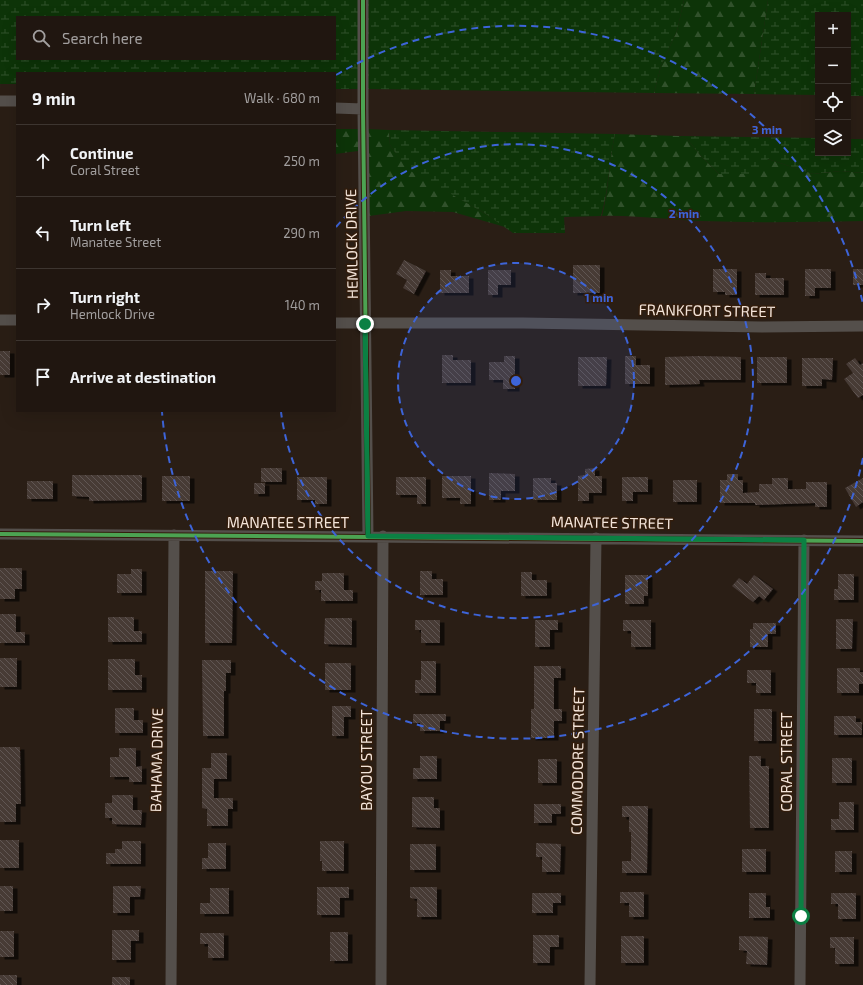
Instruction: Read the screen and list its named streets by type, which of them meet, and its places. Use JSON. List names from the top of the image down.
{
  "streets": {
    "street": [
      "HEMLOCK DRIVE",
      "FRANKFORT STREET",
      "MANATEE STREET",
      "BAHAMA DRIVE",
      "BAYOU STREET",
      "COMMODORE STREET",
      "CORAL STREET"
    ]
  },
  "crossings": [
    ["HEMLOCK DRIVE", "FRANKFORT STREET"],
    ["HEMLOCK DRIVE", "MANATEE STREET"],
    ["MANATEE STREET", "BAHAMA DRIVE"],
    ["MANATEE STREET", "BAYOU STREET"],
    ["MANATEE STREET", "COMMODORE STREET"],
    ["MANATEE STREET", "CORAL STREET"]
  ],
  "page": {
    "map_buttons": ["+", "−"],
    "search": "Search here",
    "heading": ["9 min", "Walk · 680 m"],
    "list": [
      ["Continue", "Coral Street", "250 m"],
      ["Turn left", "Manatee Street", "290 m"],
      ["Turn right", "Hemlock Drive", "140 m"],
      "Arrive at destination"
    ]
  },
  "rings": ["3 min", "2 min", "1 min"]
}
